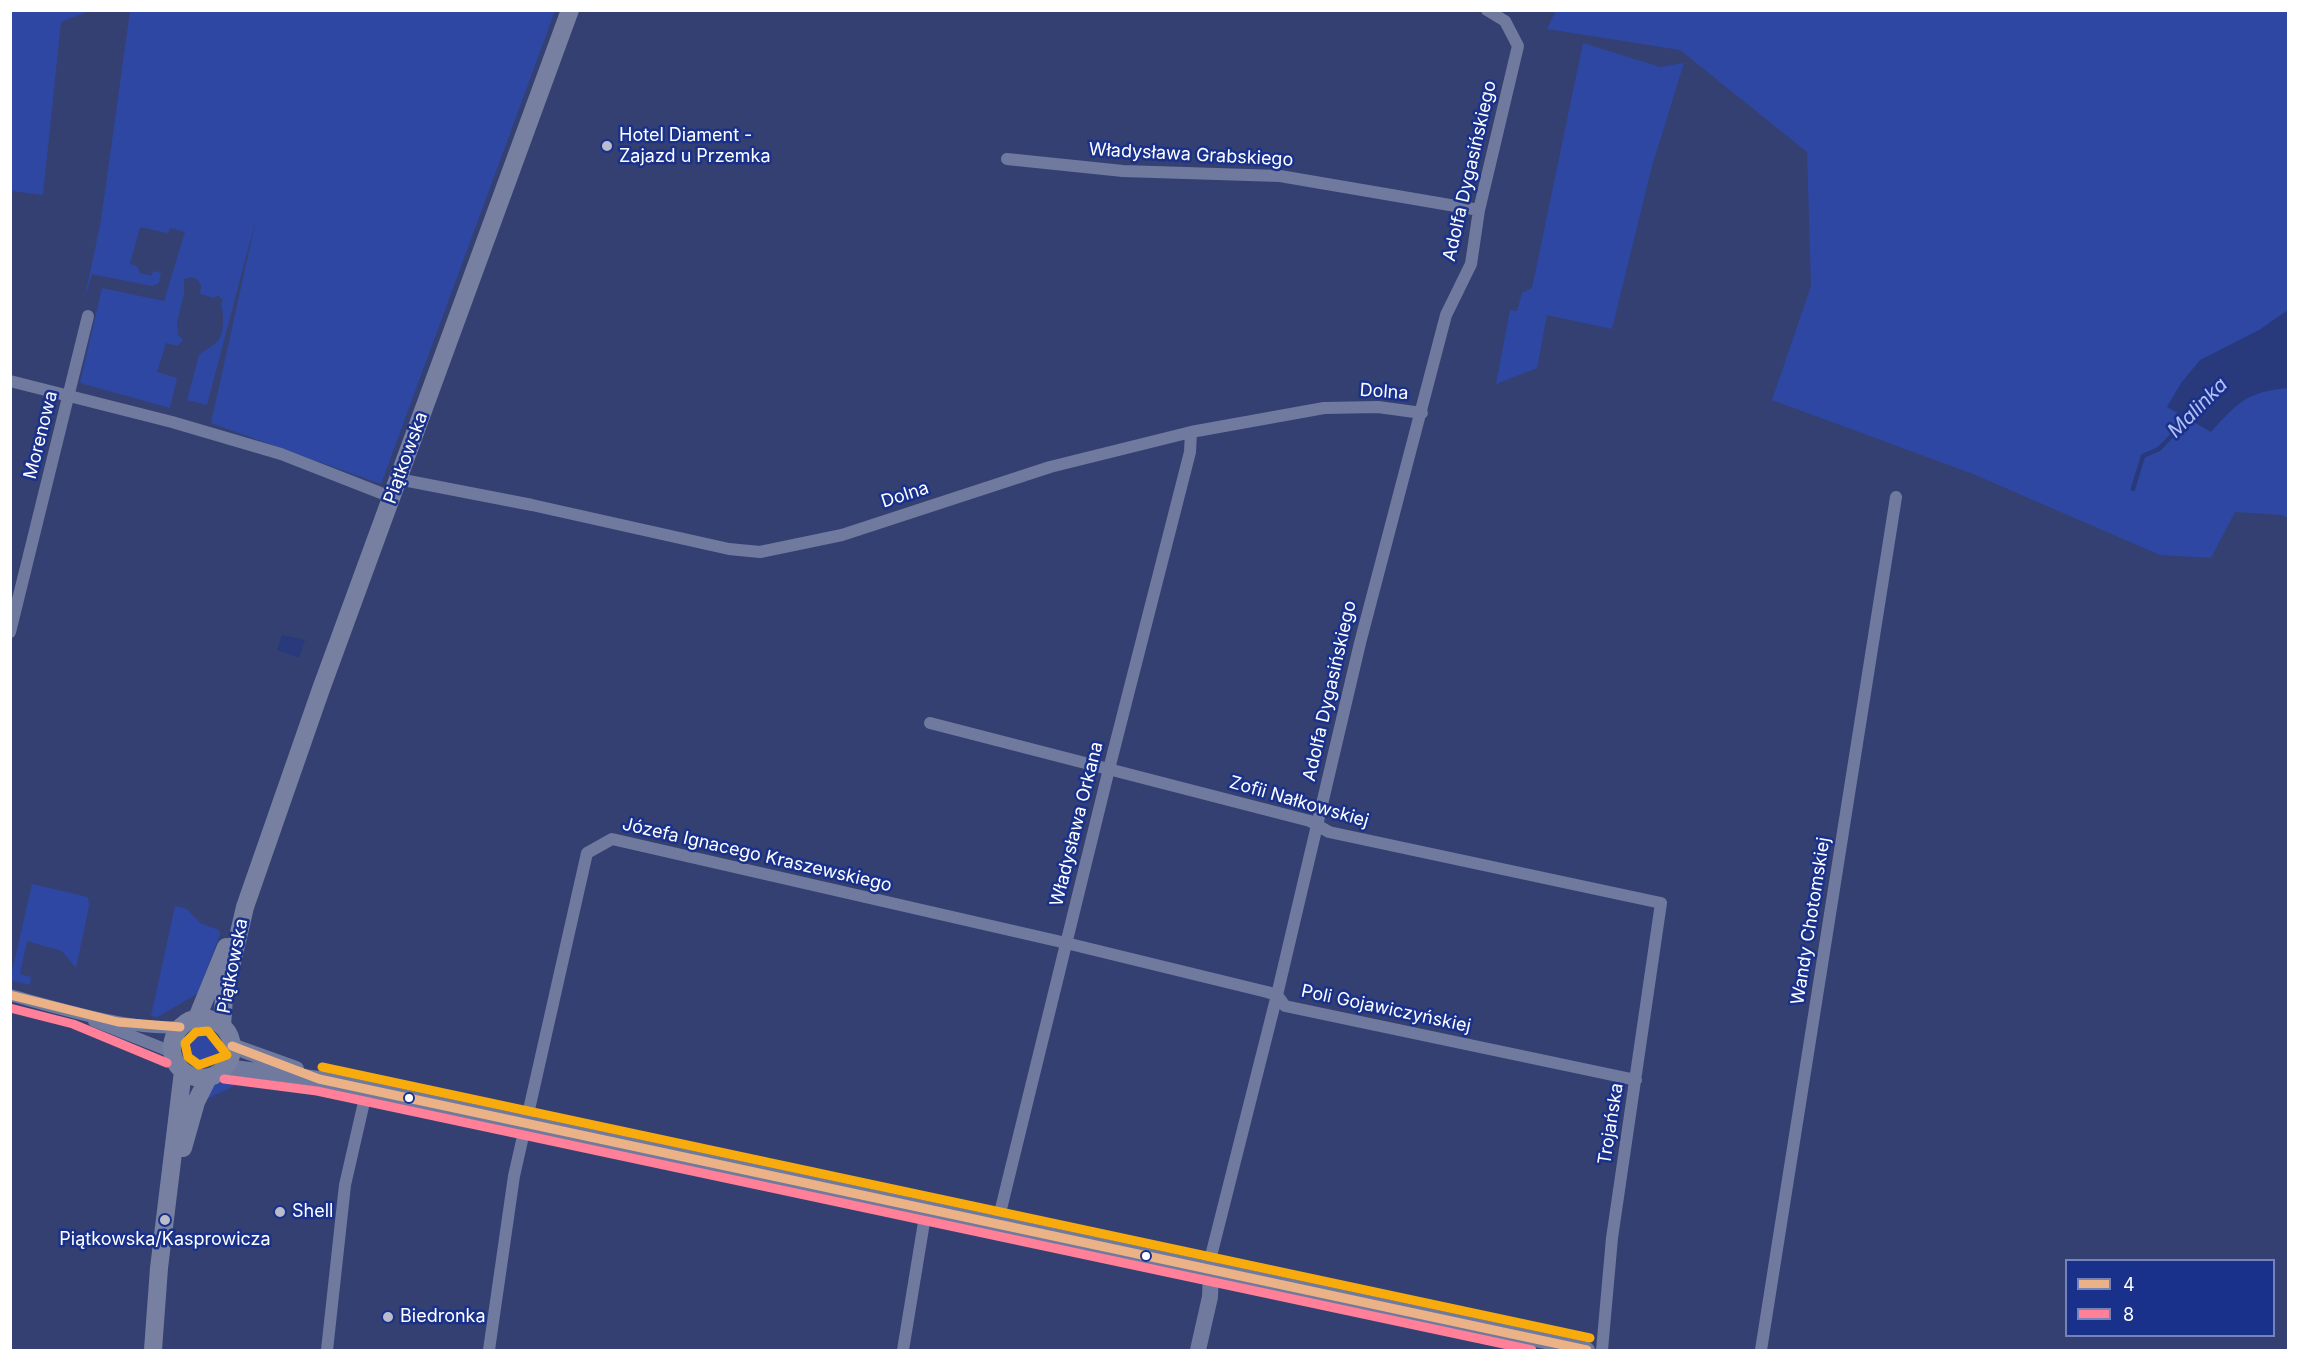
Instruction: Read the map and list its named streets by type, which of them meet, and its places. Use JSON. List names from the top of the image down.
{
  "streets": {
    "main road": ["Piątkowska"],
    "street": [
      "Władysława Grabskiego",
      "Adolfa Dygasińskiego",
      "Dolna",
      "Morenowa",
      "Zofii Nałkowskiej",
      "Władysława Orkana",
      "Józefa Ignacego Kraszewskiego",
      "Wandy Chotomskiej",
      "Poli Gojawiczyńskiej",
      "Trojańska"
    ]
  },
  "crossings": [
    ["Władysława Grabskiego", "Adolfa Dygasińskiego"],
    ["Adolfa Dygasińskiego", "Dolna"],
    ["Adolfa Dygasińskiego", "Zofii Nałkowskiej"],
    ["Adolfa Dygasińskiego", "Poli Gojawiczyńskiej"],
    ["Dolna", "Piątkowska"],
    ["Dolna", "Władysława Orkana"],
    ["Zofii Nałkowskiej", "Władysława Orkana"],
    ["Zofii Nałkowskiej", "Trojańska"],
    ["Władysława Orkana", "Józefa Ignacego Kraszewskiego"],
    ["Władysława Orkana", "Poli Gojawiczyńskiej"],
    ["Józefa Ignacego Kraszewskiego", "Poli Gojawiczyńskiej"],
    ["Poli Gojawiczyńskiej", "Trojańska"]
  ],
  "water": ["Malinka"],
  "places": [
    "Hotel Diament - Zajazd u Przemka",
    "Shell",
    "Piątkowska/Kasprowicza",
    "Biedronka"
  ],
  "lines": ["transit line 4", "transit line 8"],
  "legend": ["4", "8"]
}
